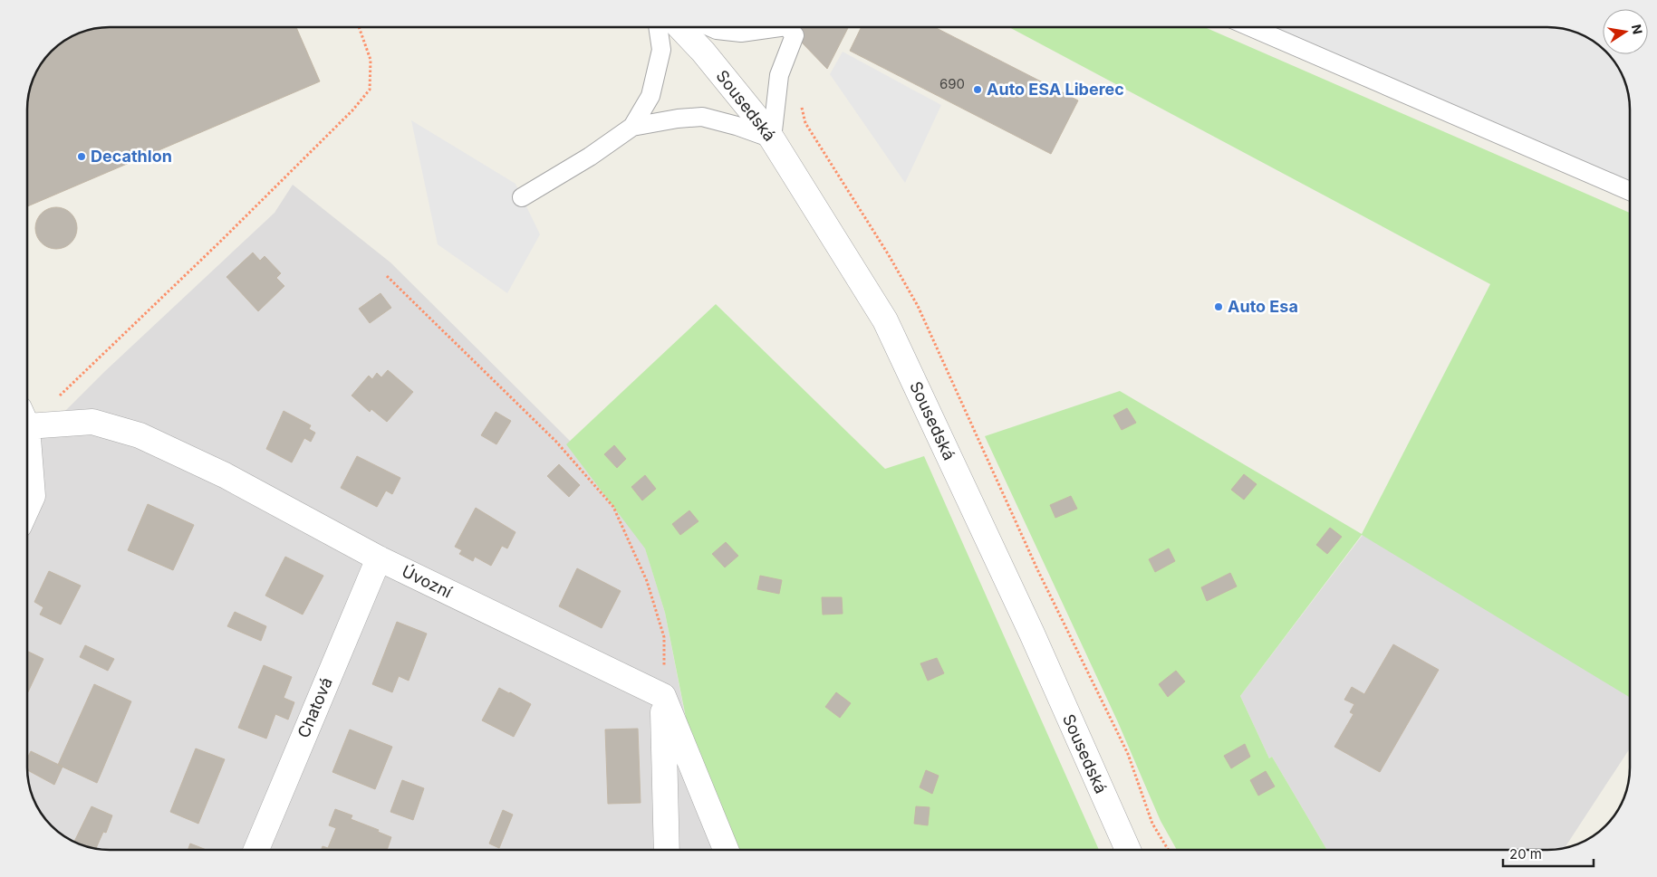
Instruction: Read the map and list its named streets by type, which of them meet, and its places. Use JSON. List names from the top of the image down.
{
  "streets": {
    "street": ["Sousedská", "Úvozní", "Chatová"]
  },
  "crossings": [
    ["Úvozní", "Chatová"]
  ],
  "places": ["Auto ESA Liberec", "Decathlon", "Auto Esa"],
  "house_numbers": ["690"],
  "scale_bar": "20 m",
  "north": "right"
}
